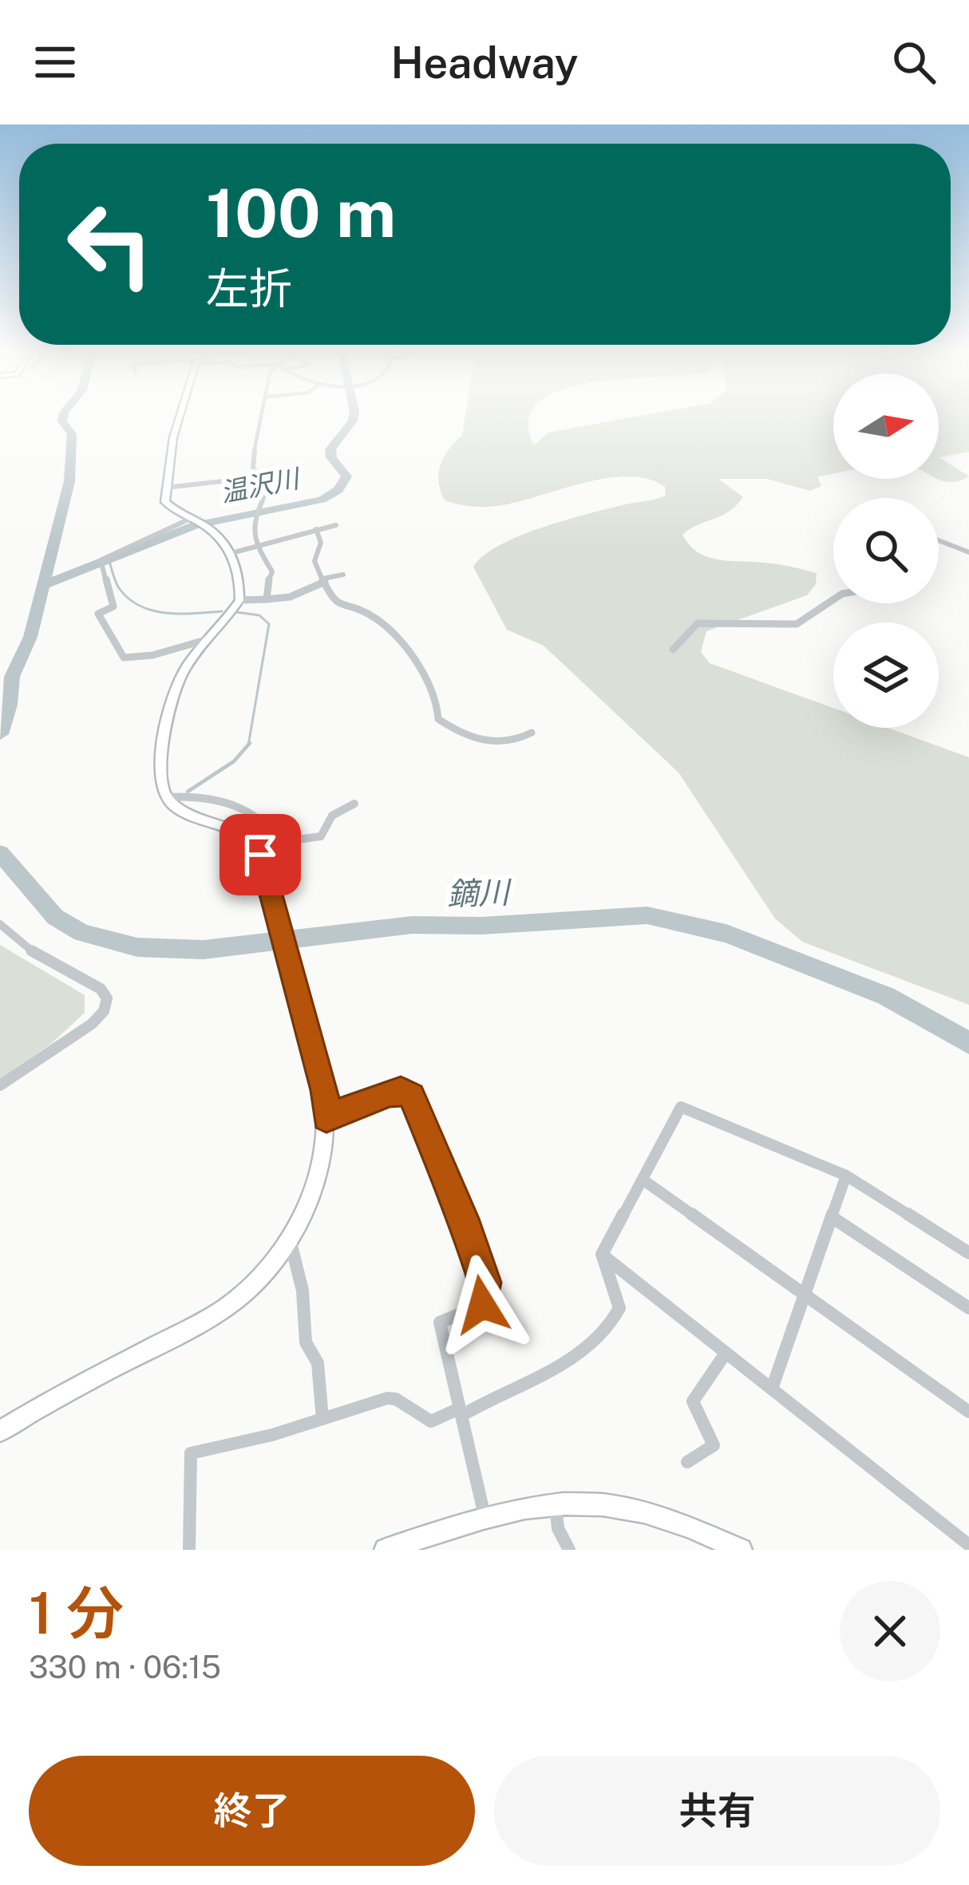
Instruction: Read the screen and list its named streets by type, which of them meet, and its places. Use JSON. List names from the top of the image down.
{
  "water": ["温沢川", "鏑川"],
  "north": "right",
  "page": {
    "header": "Headway",
    "turn": ["100 m", "左折"],
    "heading": ["1 分", "330 m · 06:15"],
    "buttons": ["終了", "共有"]
  }
}
